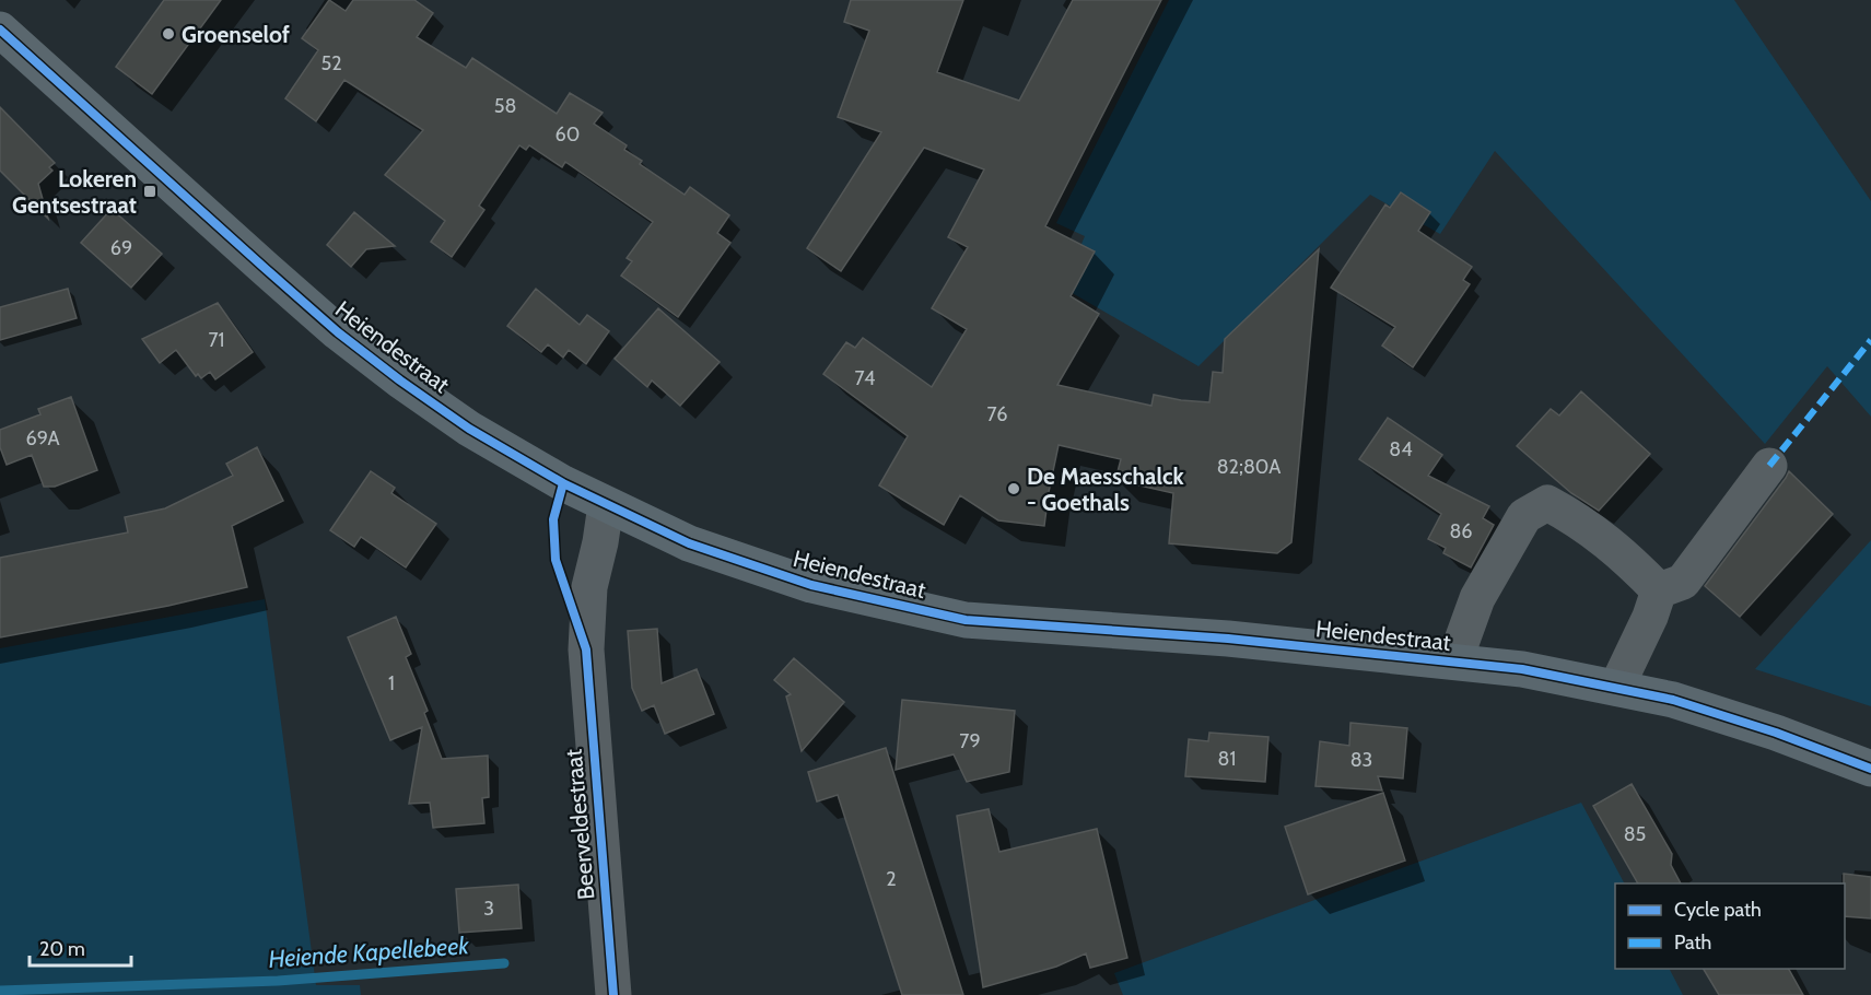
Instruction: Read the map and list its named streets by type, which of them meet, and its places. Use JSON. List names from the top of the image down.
{
  "streets": {
    "main road": ["Heiendestraat"],
    "street": ["Beerveldestraat"]
  },
  "crossings": [
    ["Heiendestraat", "Beerveldestraat"]
  ],
  "water": ["Heiende Kapellebeek"],
  "places": {
    "other": ["Groenselof", "De Maesschalck - Goethals"],
    "transit": ["Lokeren Gentsestraat"]
  },
  "house_numbers": [
    "52",
    "58",
    "60",
    "69",
    "71",
    "74",
    "76",
    "69A",
    "84",
    "82;80A",
    "86",
    "1",
    "79",
    "81",
    "83",
    "85",
    "2",
    "3"
  ],
  "legend": ["Cycle path", "Path"],
  "scale_bar": "20 m"
}
